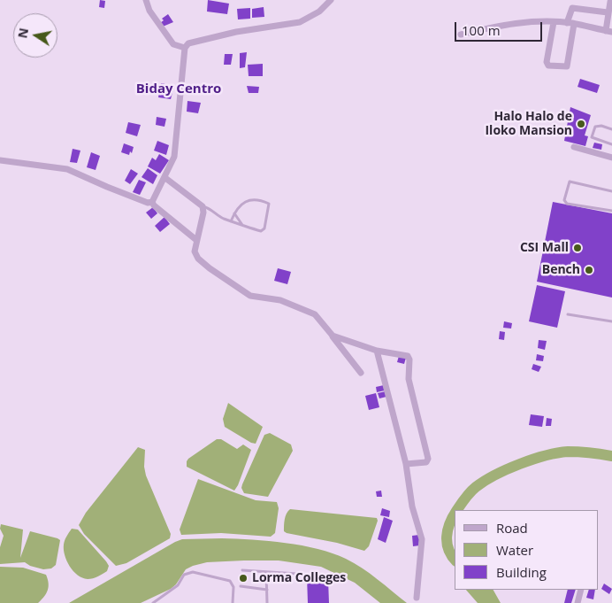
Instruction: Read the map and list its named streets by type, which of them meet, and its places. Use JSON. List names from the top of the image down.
{
  "districts": ["Biday Centro"],
  "places": [
    "Halo Halo de Iloko Mansion",
    "CSI Mall",
    "Bench",
    "Lorma Colleges"
  ],
  "legend": ["Road", "Water", "Building"],
  "scale_bar": "100 m",
  "north": "left"
}
